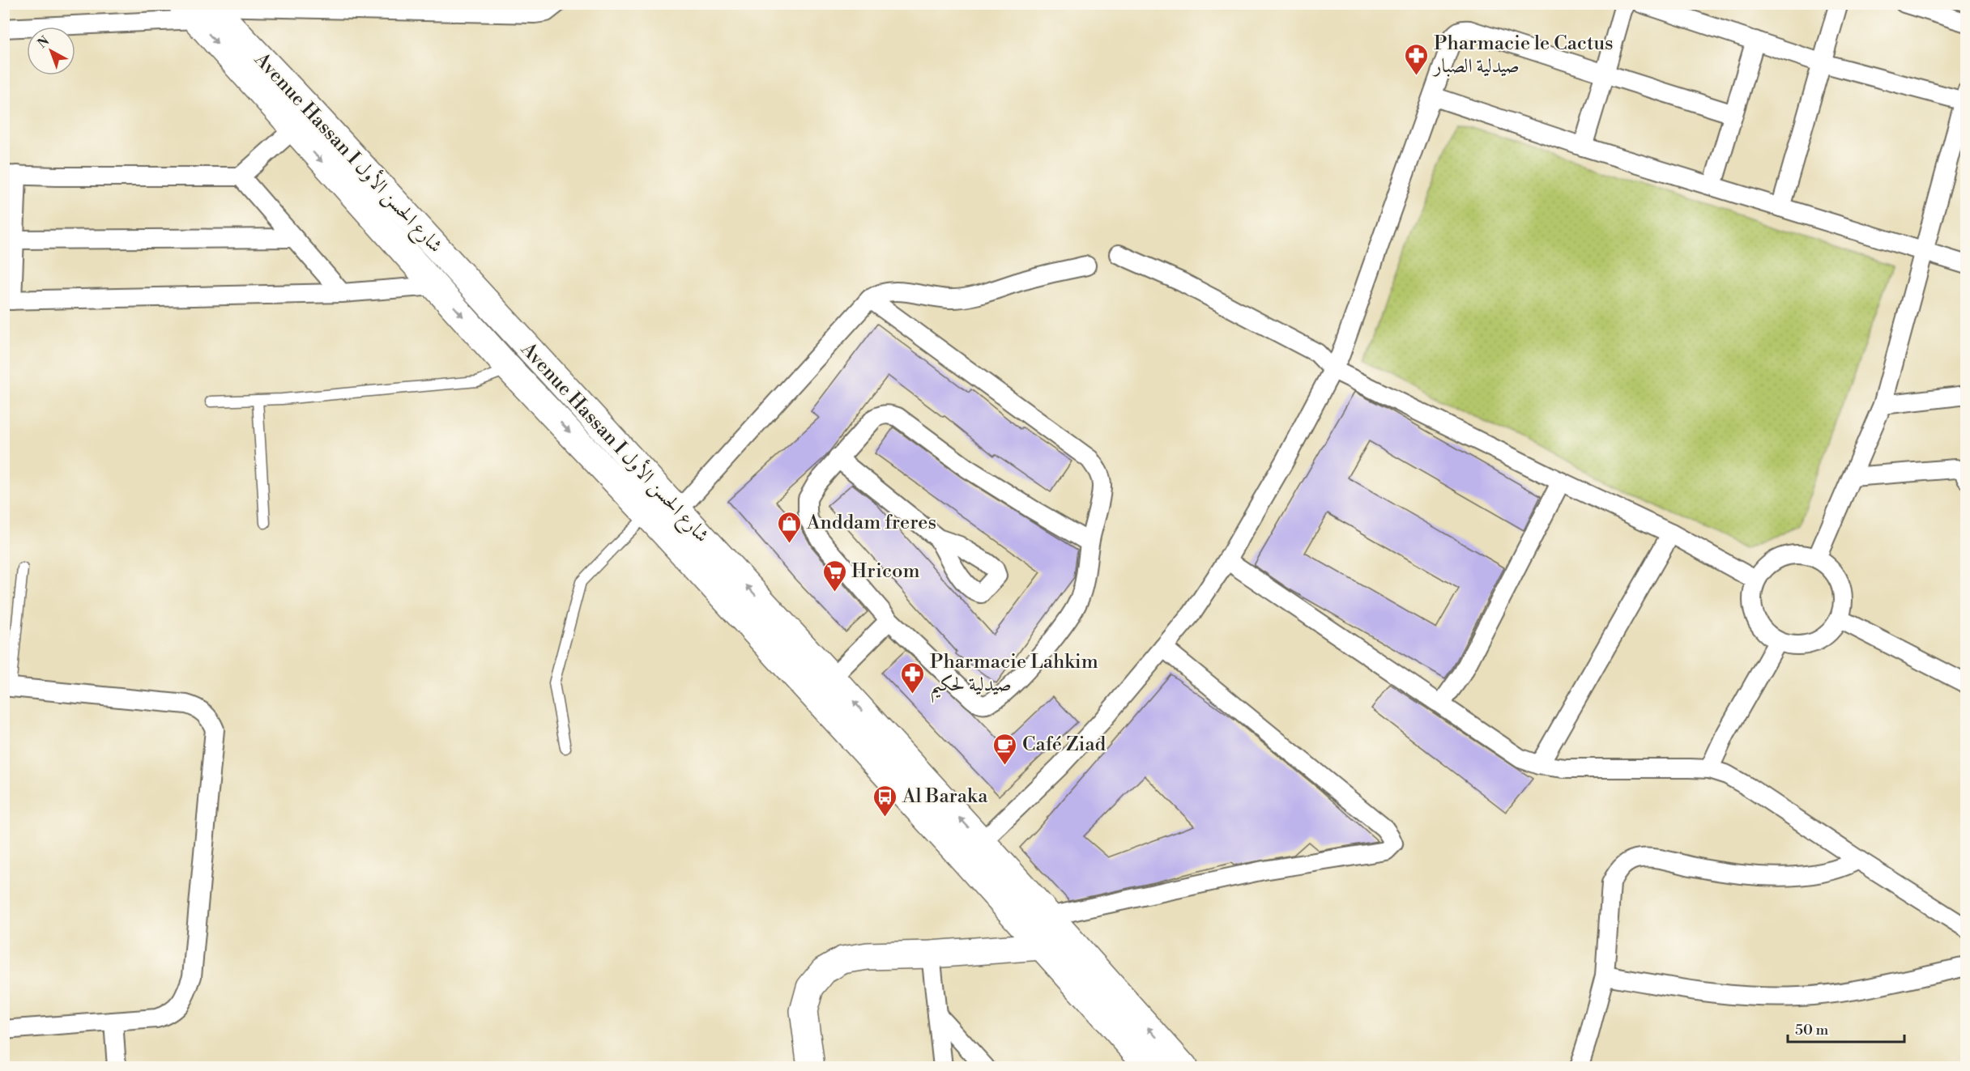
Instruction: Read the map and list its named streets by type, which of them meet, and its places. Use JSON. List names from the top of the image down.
{
  "streets": {
    "main road": ["Avenue Hassan I شارع الحسن الأول"]
  },
  "places": {
    "pharmacy": ["Pharmacie le Cactus صيدلية الصبار", "Pharmacie Lahkim صيدلية لحكيم"],
    "shop": ["Anddam freres"],
    "supermarket": ["Hricom"],
    "cafe": ["Café Ziad"],
    "bus stop": ["Al Baraka"]
  },
  "scale_bar": "50 m",
  "north": "top left"
}
